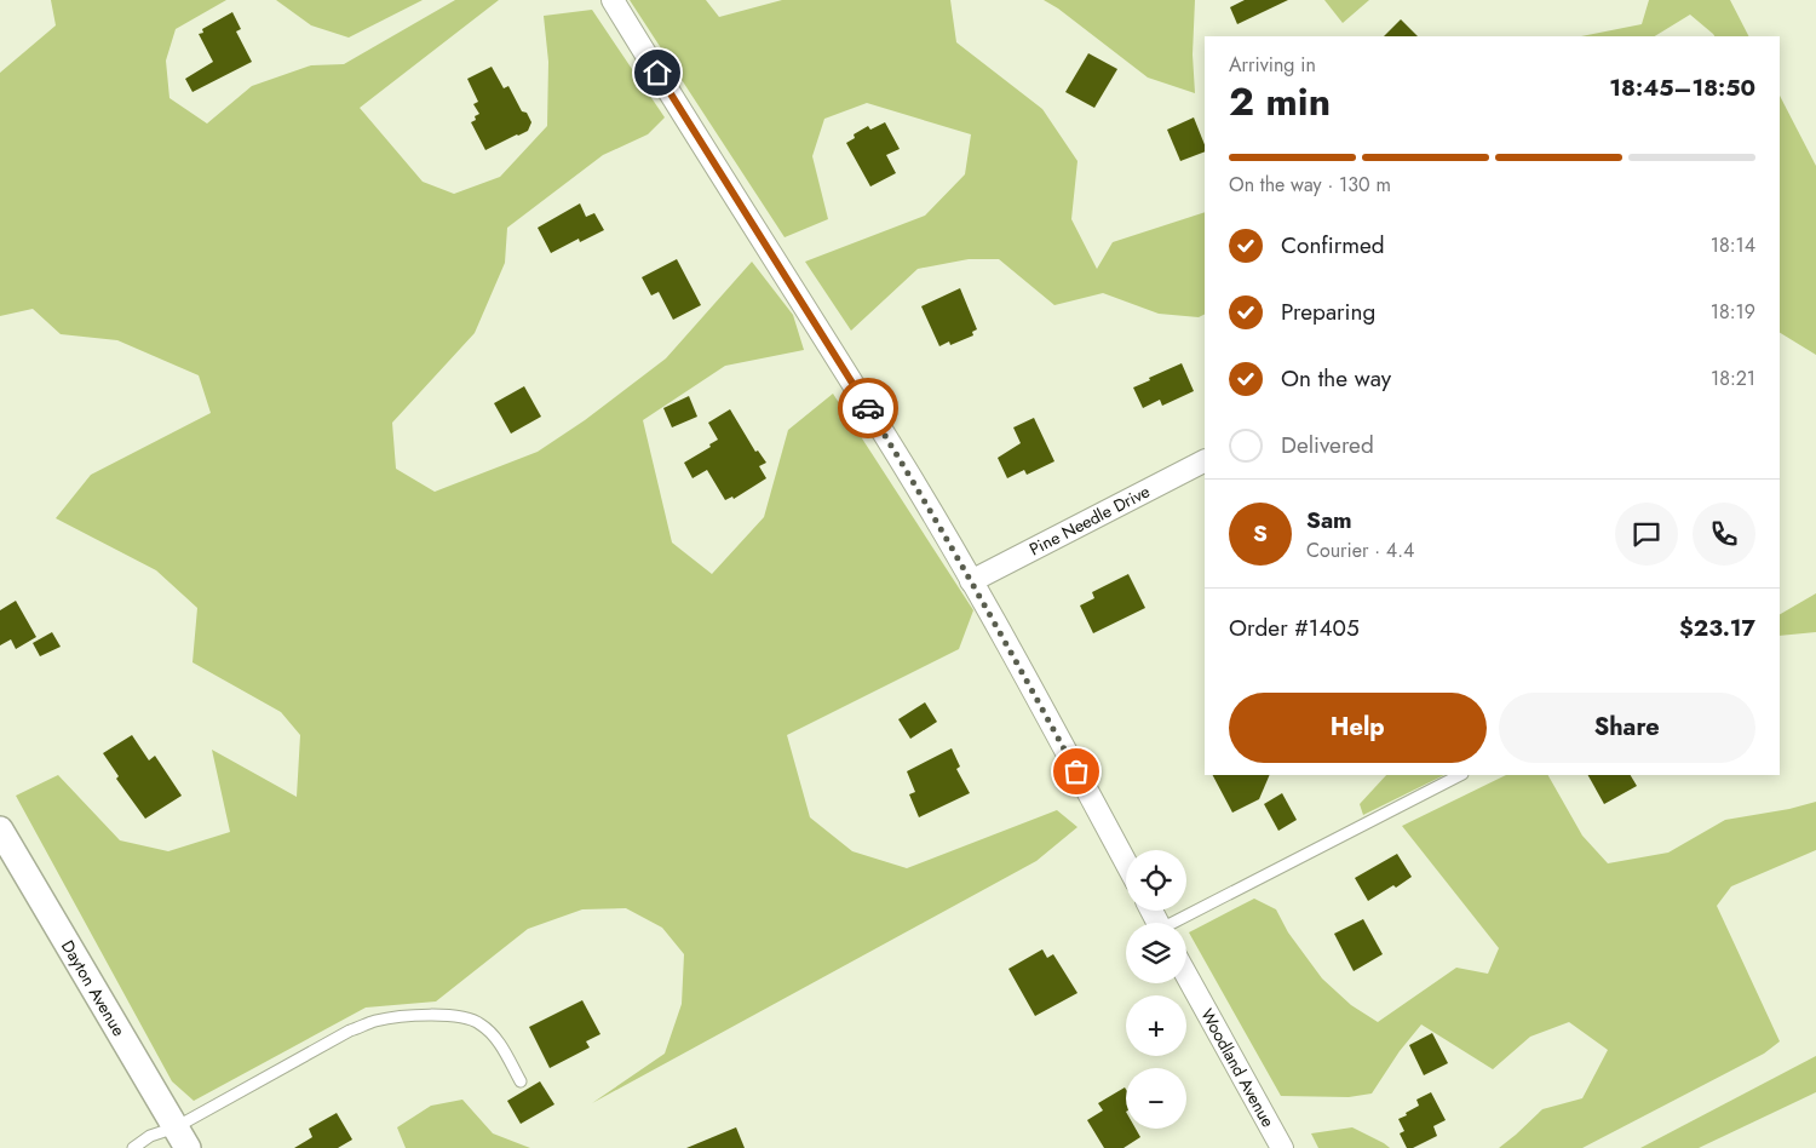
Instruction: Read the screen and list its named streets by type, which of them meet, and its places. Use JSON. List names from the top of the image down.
{
  "streets": {
    "street": ["Pine Needle Drive", "Dayton Avenue", "Woodland Avenue"]
  },
  "page": {
    "heading": ["2 min", "Arriving in", "18:45–18:50"],
    "panel": [
      "Sam",
      "Courier · 4.4",
      "Order #1405",
      "$23.17"
    ],
    "bar": "On the way · 130 m",
    "list": [
      ["Confirmed", "18:14"],
      ["Preparing", "18:19"],
      ["On the way", "18:21"],
      "Delivered"
    ],
    "round": "S",
    "buttons": ["Help", "Share"],
    "map_buttons": ["+", "−"]
  }
}
